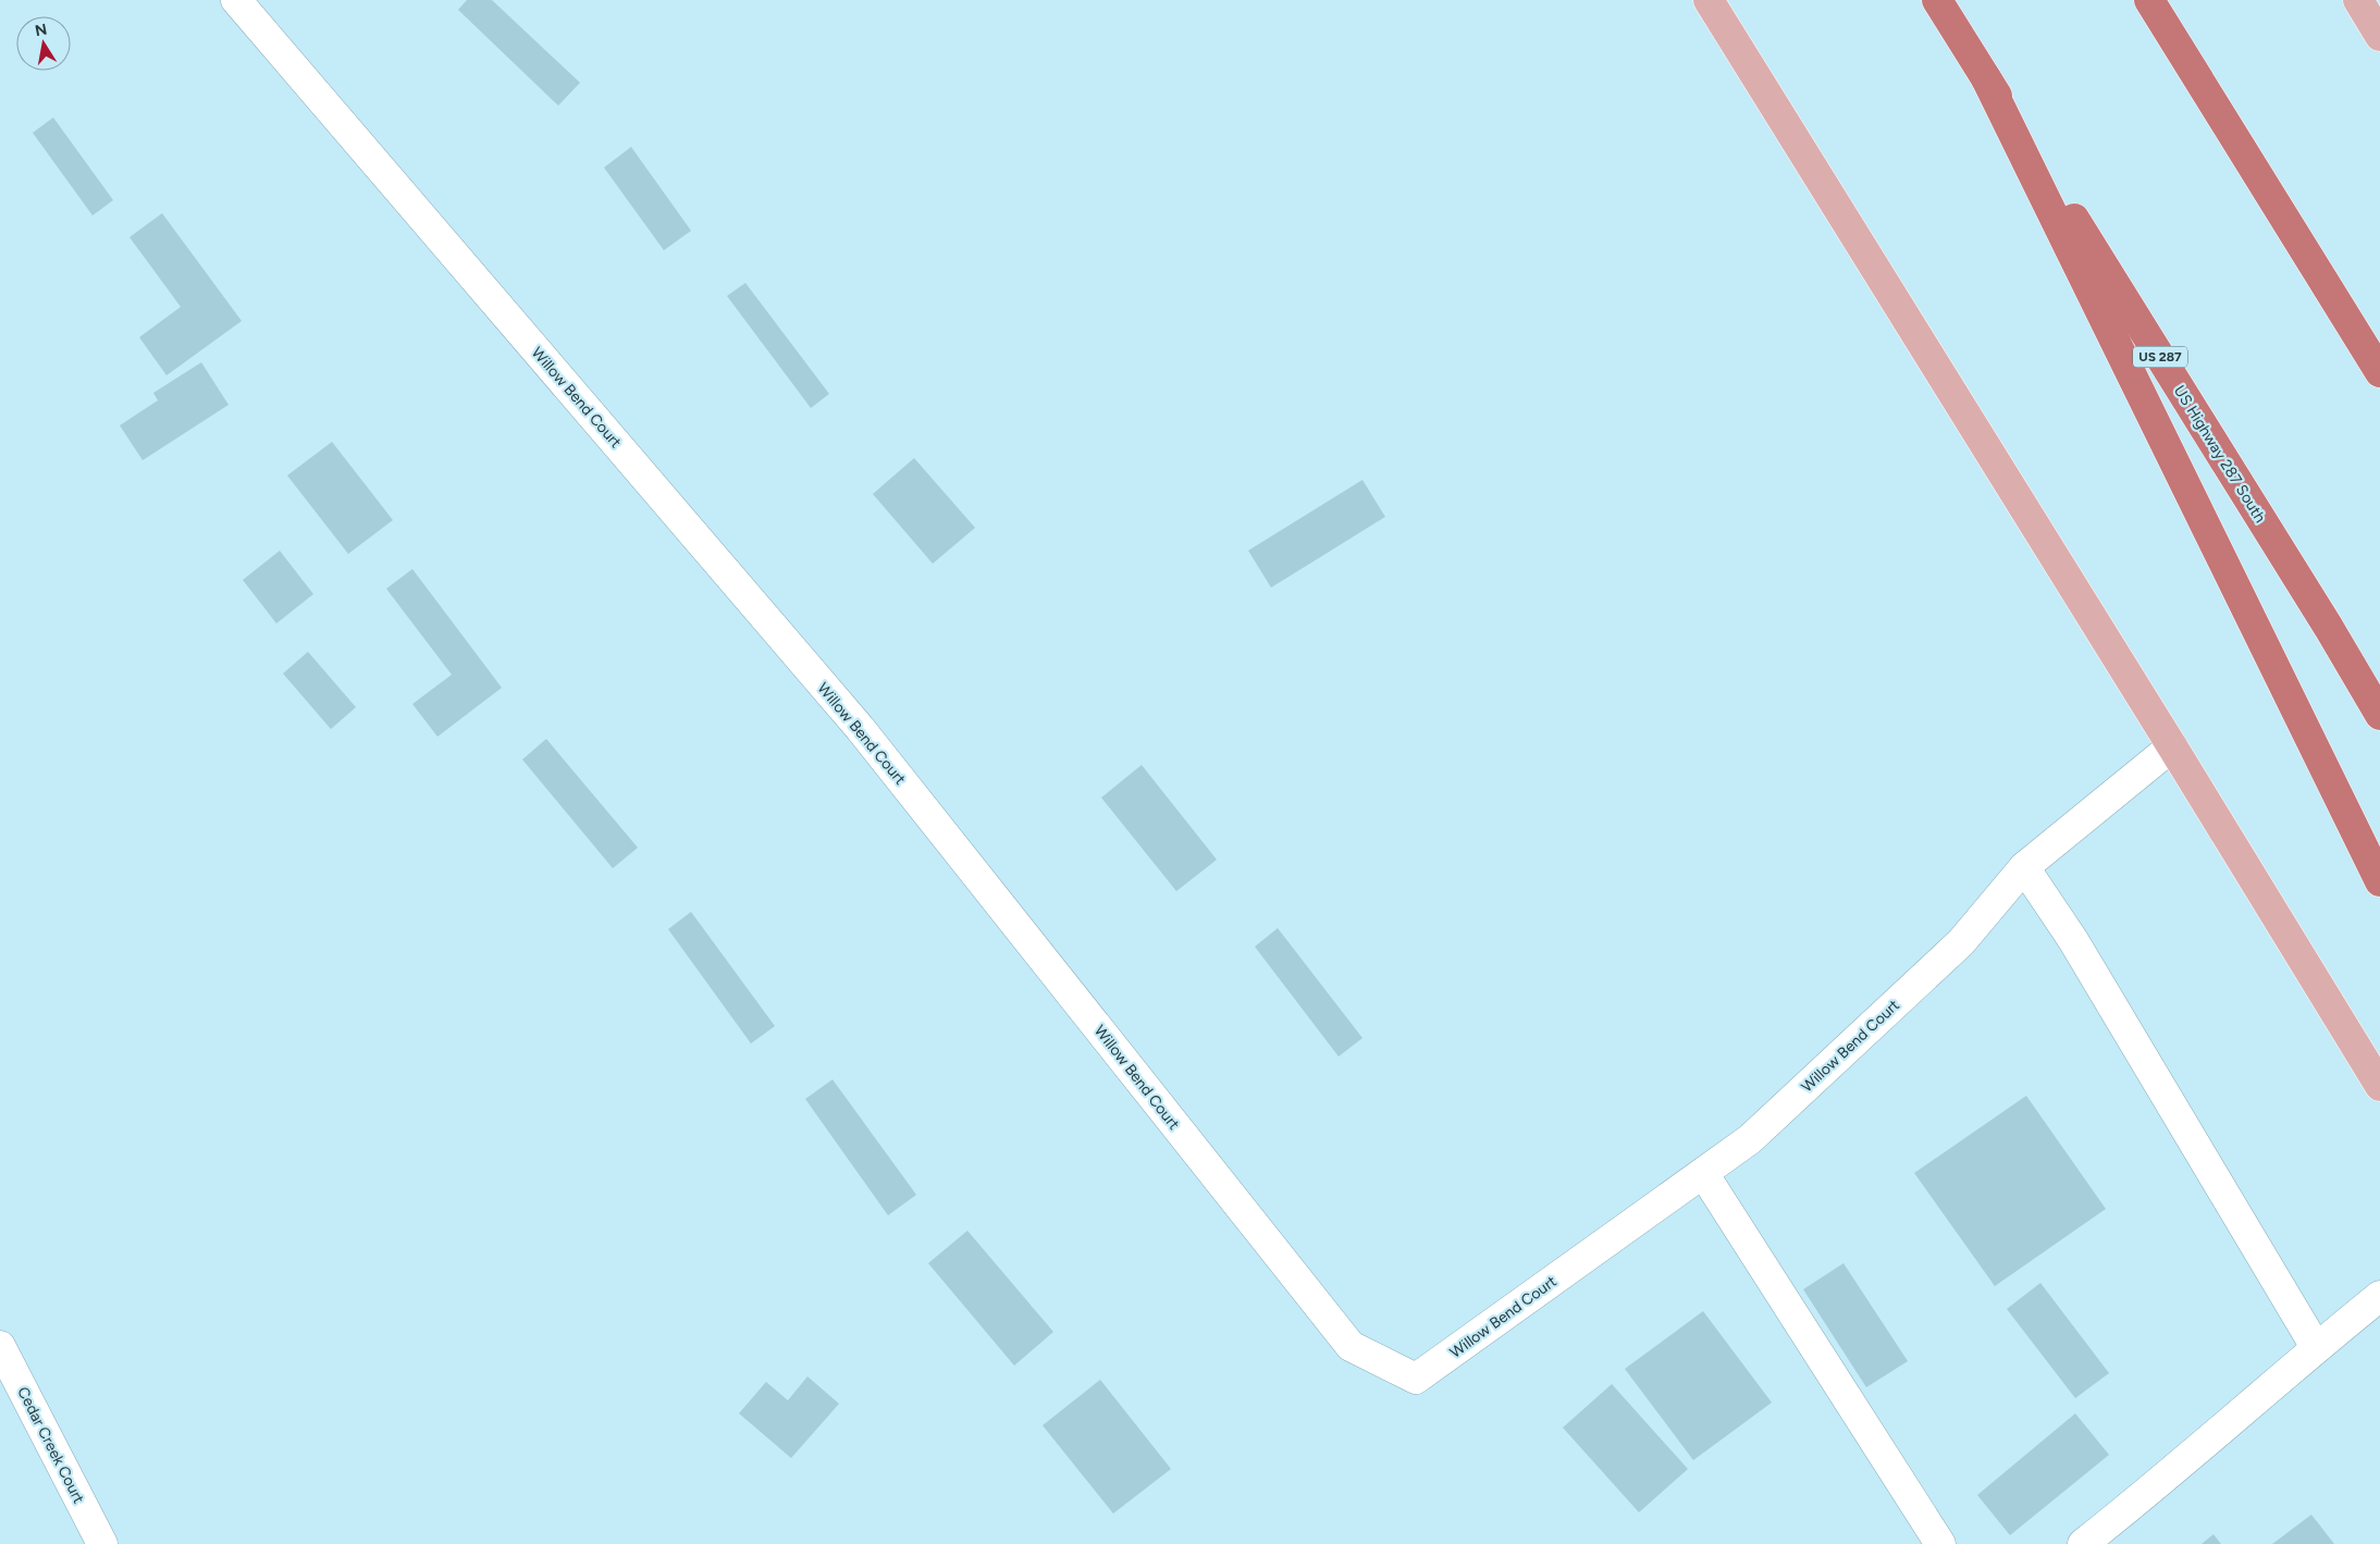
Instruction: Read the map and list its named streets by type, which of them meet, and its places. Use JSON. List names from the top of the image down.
{
  "streets": {
    "highway": ["US 287", "US Highway 287 South"],
    "street": ["Willow Bend Court", "Cedar Creek Court"]
  },
  "north": "top"
}
